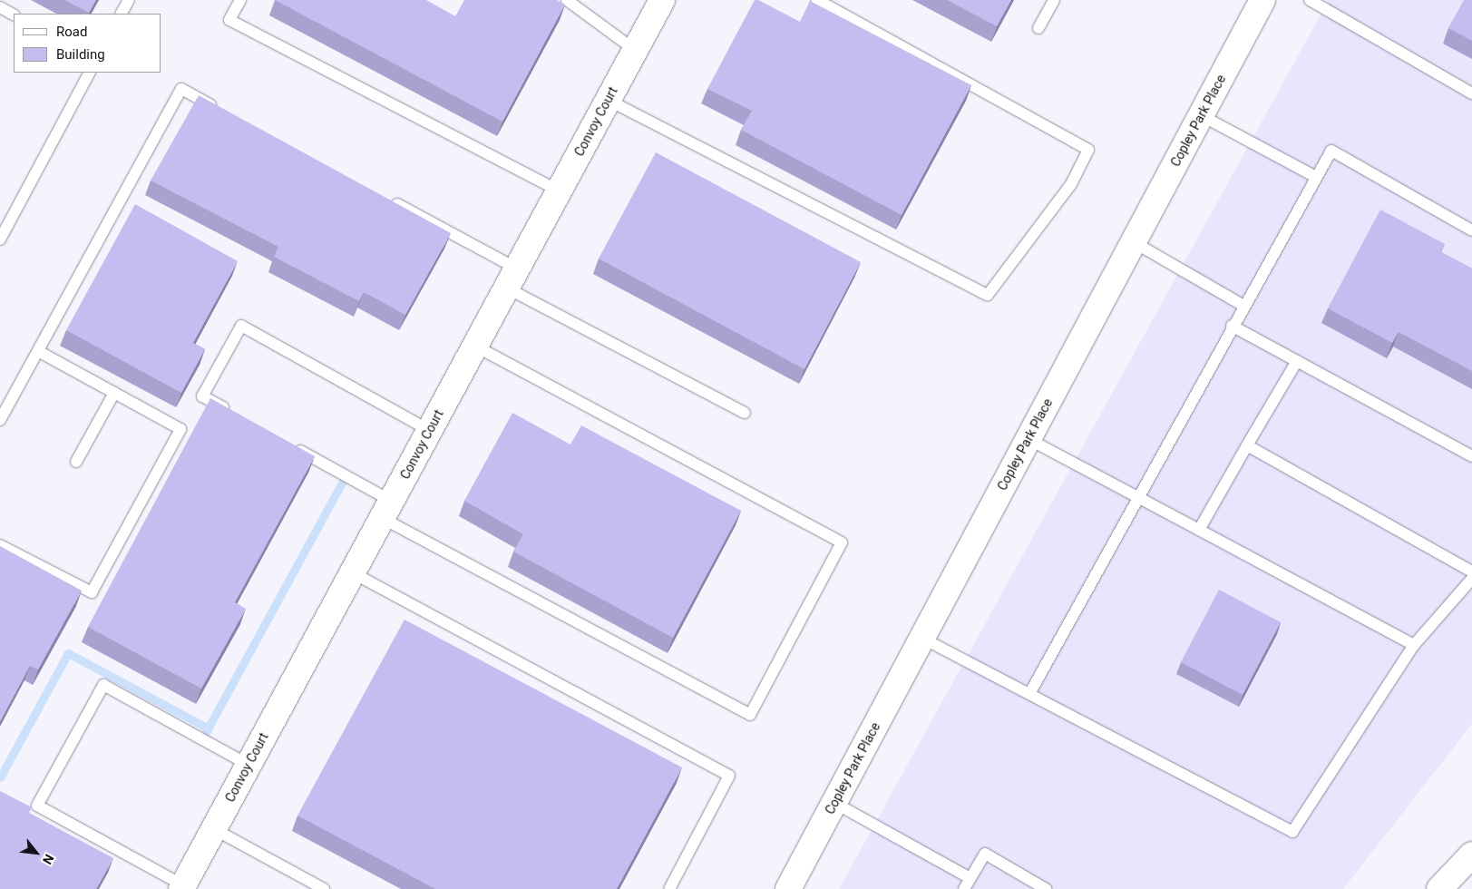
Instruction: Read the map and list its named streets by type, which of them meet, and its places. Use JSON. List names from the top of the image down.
{
  "streets": {
    "main road": ["Copley Park Place", "Convoy Court"]
  },
  "legend": ["Road", "Building"],
  "north": "bottom right"
}
